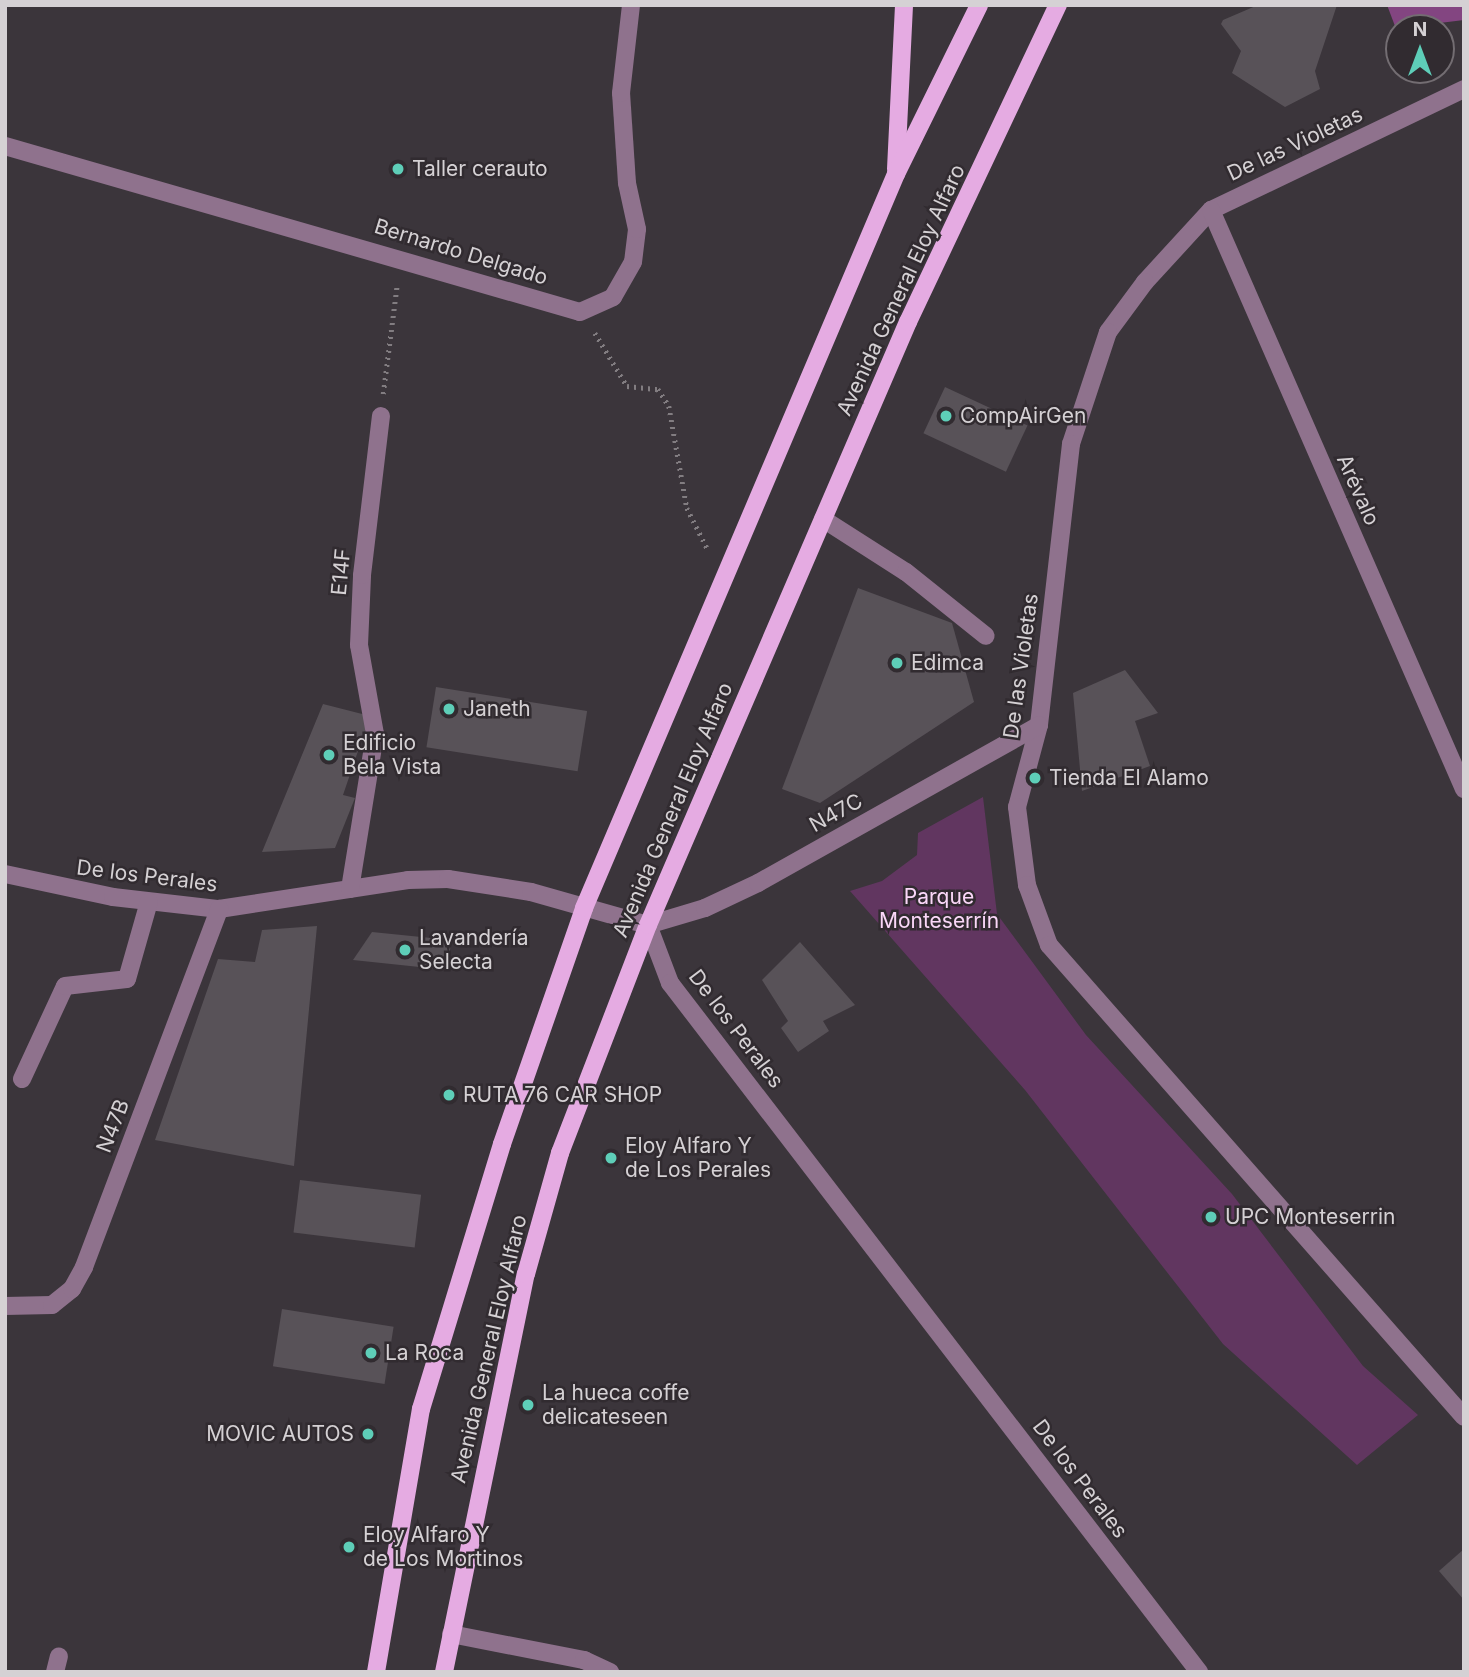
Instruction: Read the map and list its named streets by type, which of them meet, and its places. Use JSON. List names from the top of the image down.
{
  "streets": {
    "main road": ["Avenida General Eloy Alfaro"],
    "street": [
      "De las Violetas",
      "Bernardo Delgado",
      "Arévalo",
      "E14F",
      "N47C",
      "De los Perales",
      "N47B"
    ]
  },
  "crossings": [
    ["De las Violetas", "Arévalo"],
    ["De las Violetas", "N47C"],
    ["Avenida General Eloy Alfaro", "N47C"],
    ["Avenida General Eloy Alfaro", "De los Perales"],
    ["E14F", "De los Perales"],
    ["N47C", "De los Perales"],
    ["De los Perales", "N47B"]
  ],
  "parks": ["Parque Monteserrín"],
  "places": [
    "Taller cerauto",
    "CompAirGen",
    "Edimca",
    "Janeth",
    "Edificio Bela Vista",
    "Tienda El Alamo",
    "Lavandería Selecta",
    "RUTA 76 CAR SHOP",
    "Eloy Alfaro Y de Los Perales",
    "UPC Monteserrin",
    "La Roca",
    "La hueca coffe delicateseen",
    "MOVIC AUTOS",
    "Eloy Alfaro Y de Los Mortinos"
  ],
  "north": "top"
}
